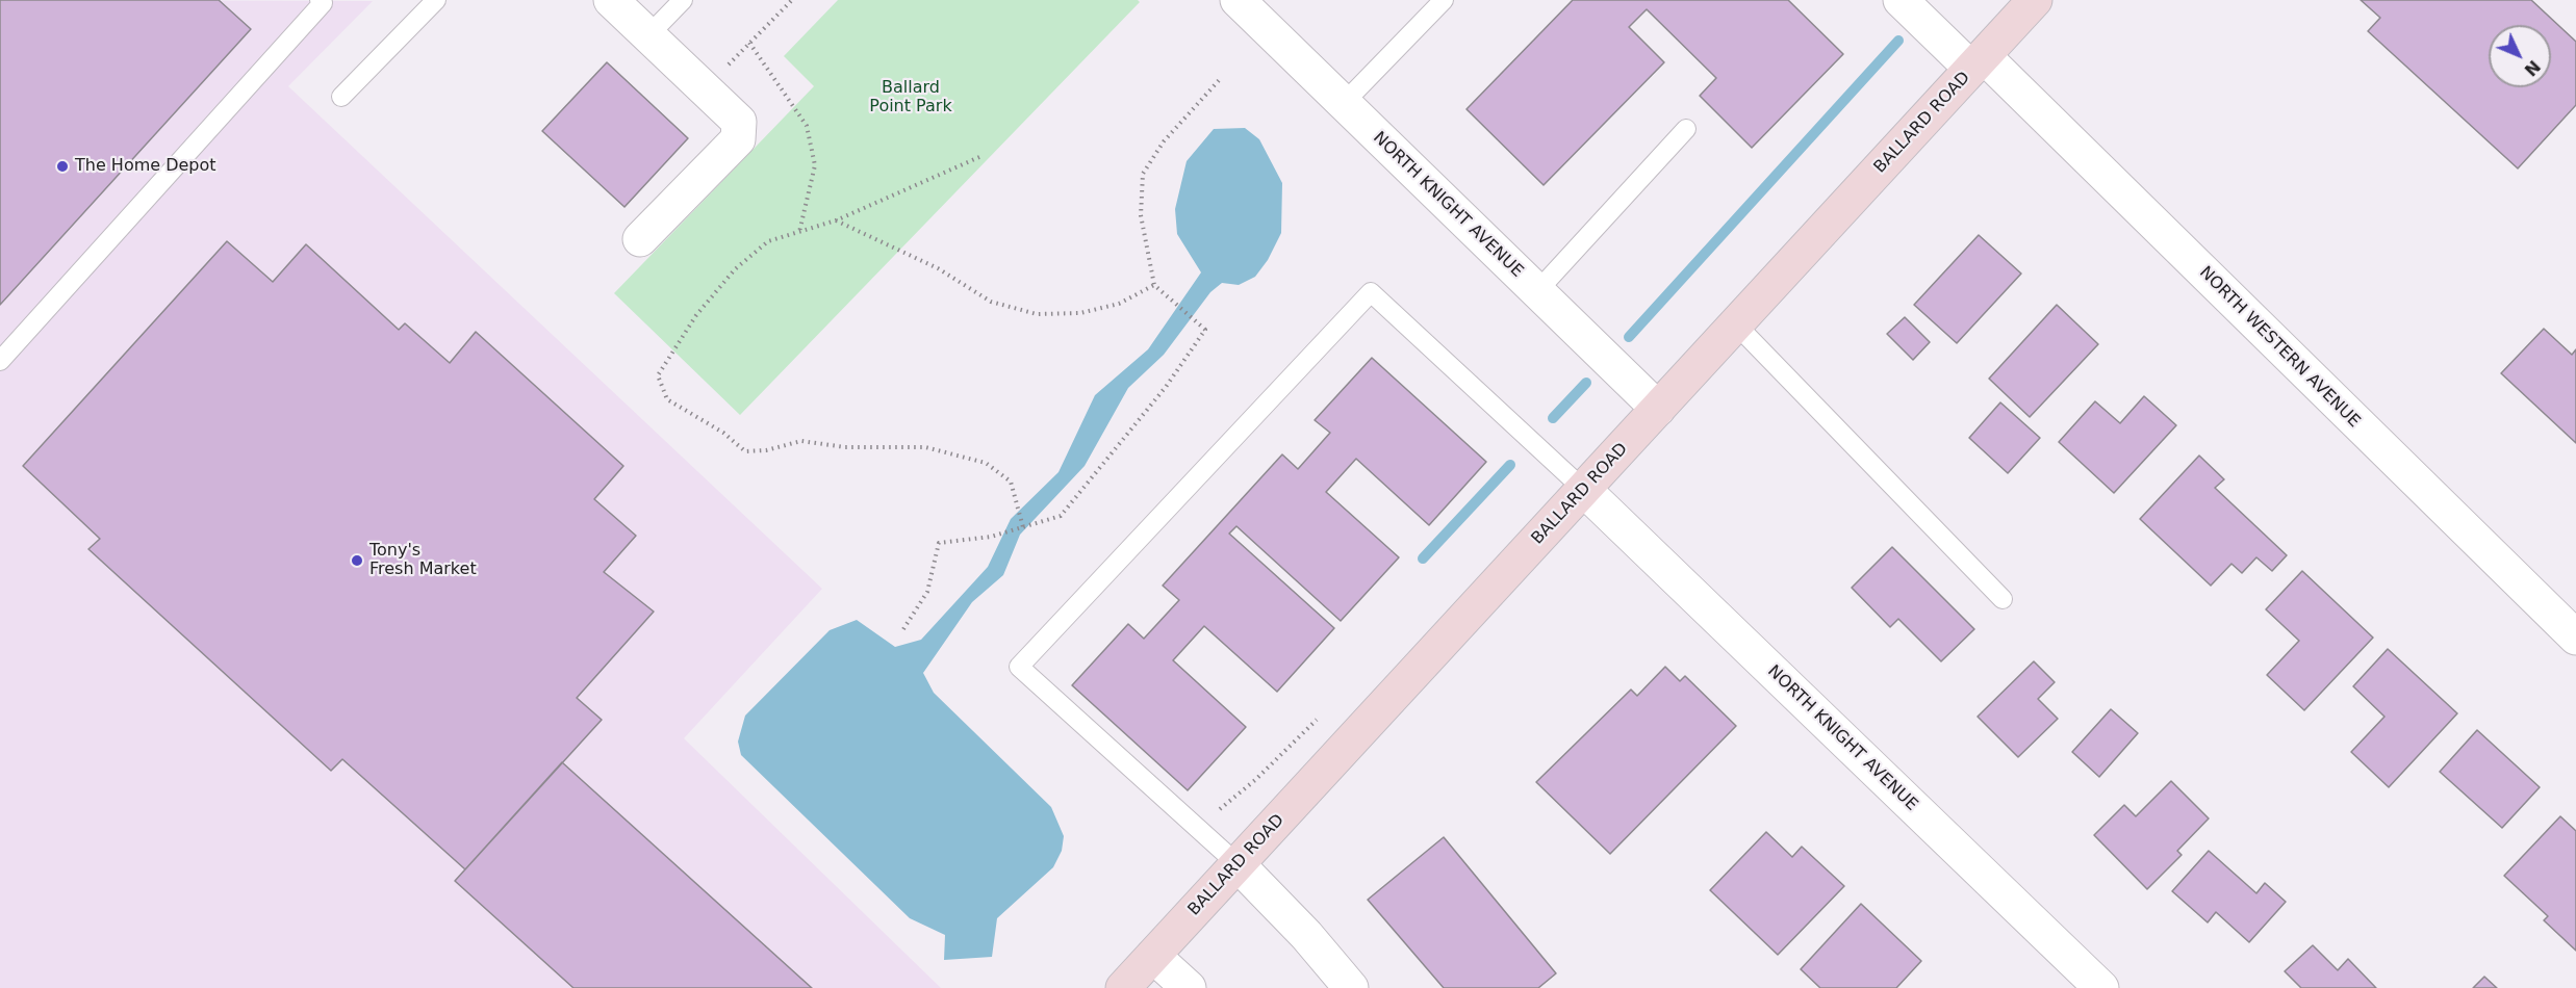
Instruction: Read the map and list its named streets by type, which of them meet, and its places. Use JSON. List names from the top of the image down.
{
  "streets": {
    "street": ["BALLARD ROAD", "NORTH KNIGHT AVENUE", "NORTH WESTERN AVENUE"]
  },
  "crossings": [
    ["BALLARD ROAD", "NORTH KNIGHT AVENUE"],
    ["BALLARD ROAD", "NORTH WESTERN AVENUE"]
  ],
  "parks": ["Ballard Point Park"],
  "places": ["The Home Depot", "Tony's Fresh Market"],
  "north": "bottom right"
}
